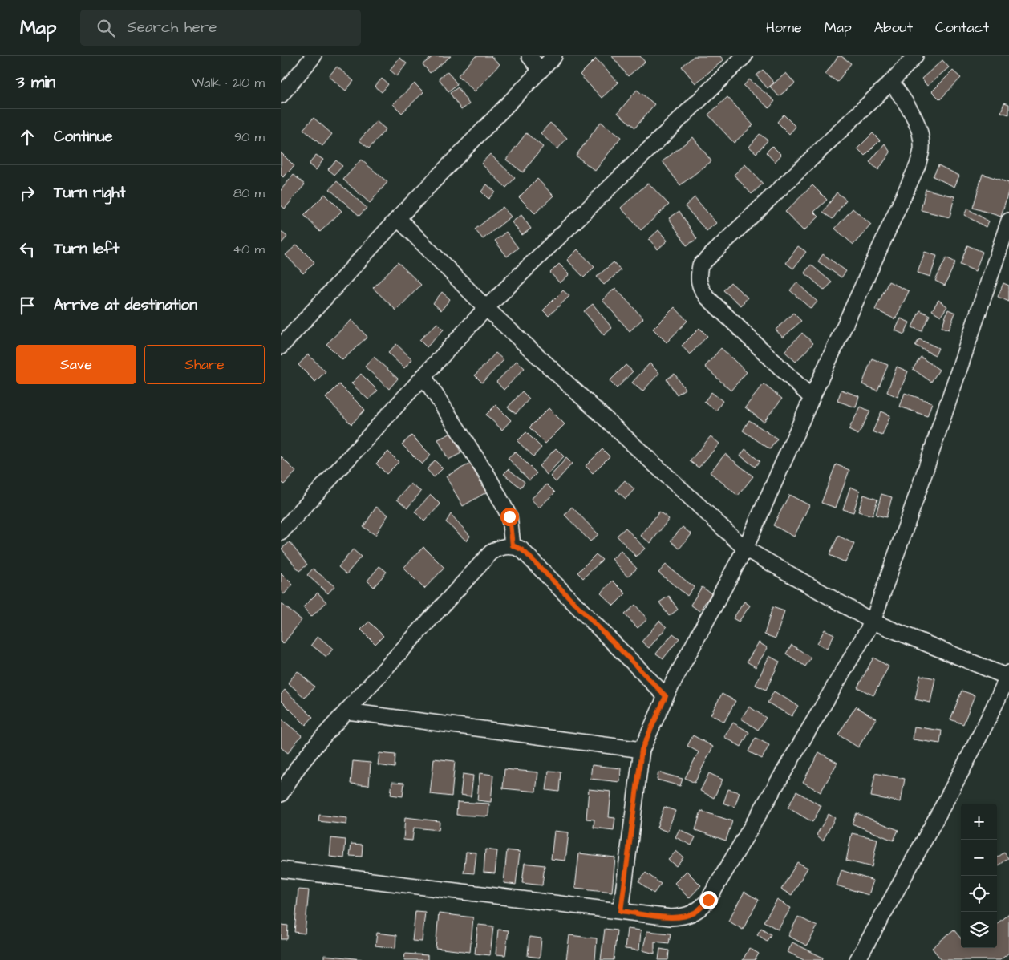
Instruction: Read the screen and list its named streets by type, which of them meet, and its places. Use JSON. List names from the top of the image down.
{
  "page": {
    "header": "Map",
    "search": "Search here",
    "nav": [
      "Home",
      "Map",
      "About",
      "Contact"
    ],
    "heading": ["3 min", "Walk · 210 m"],
    "list": [
      ["Continue", "90 m"],
      ["Turn right", "80 m"],
      ["Turn left", "40 m"],
      "Arrive at destination"
    ],
    "buttons": ["Save", "Share"],
    "map_buttons": ["+", "−"]
  }
}
